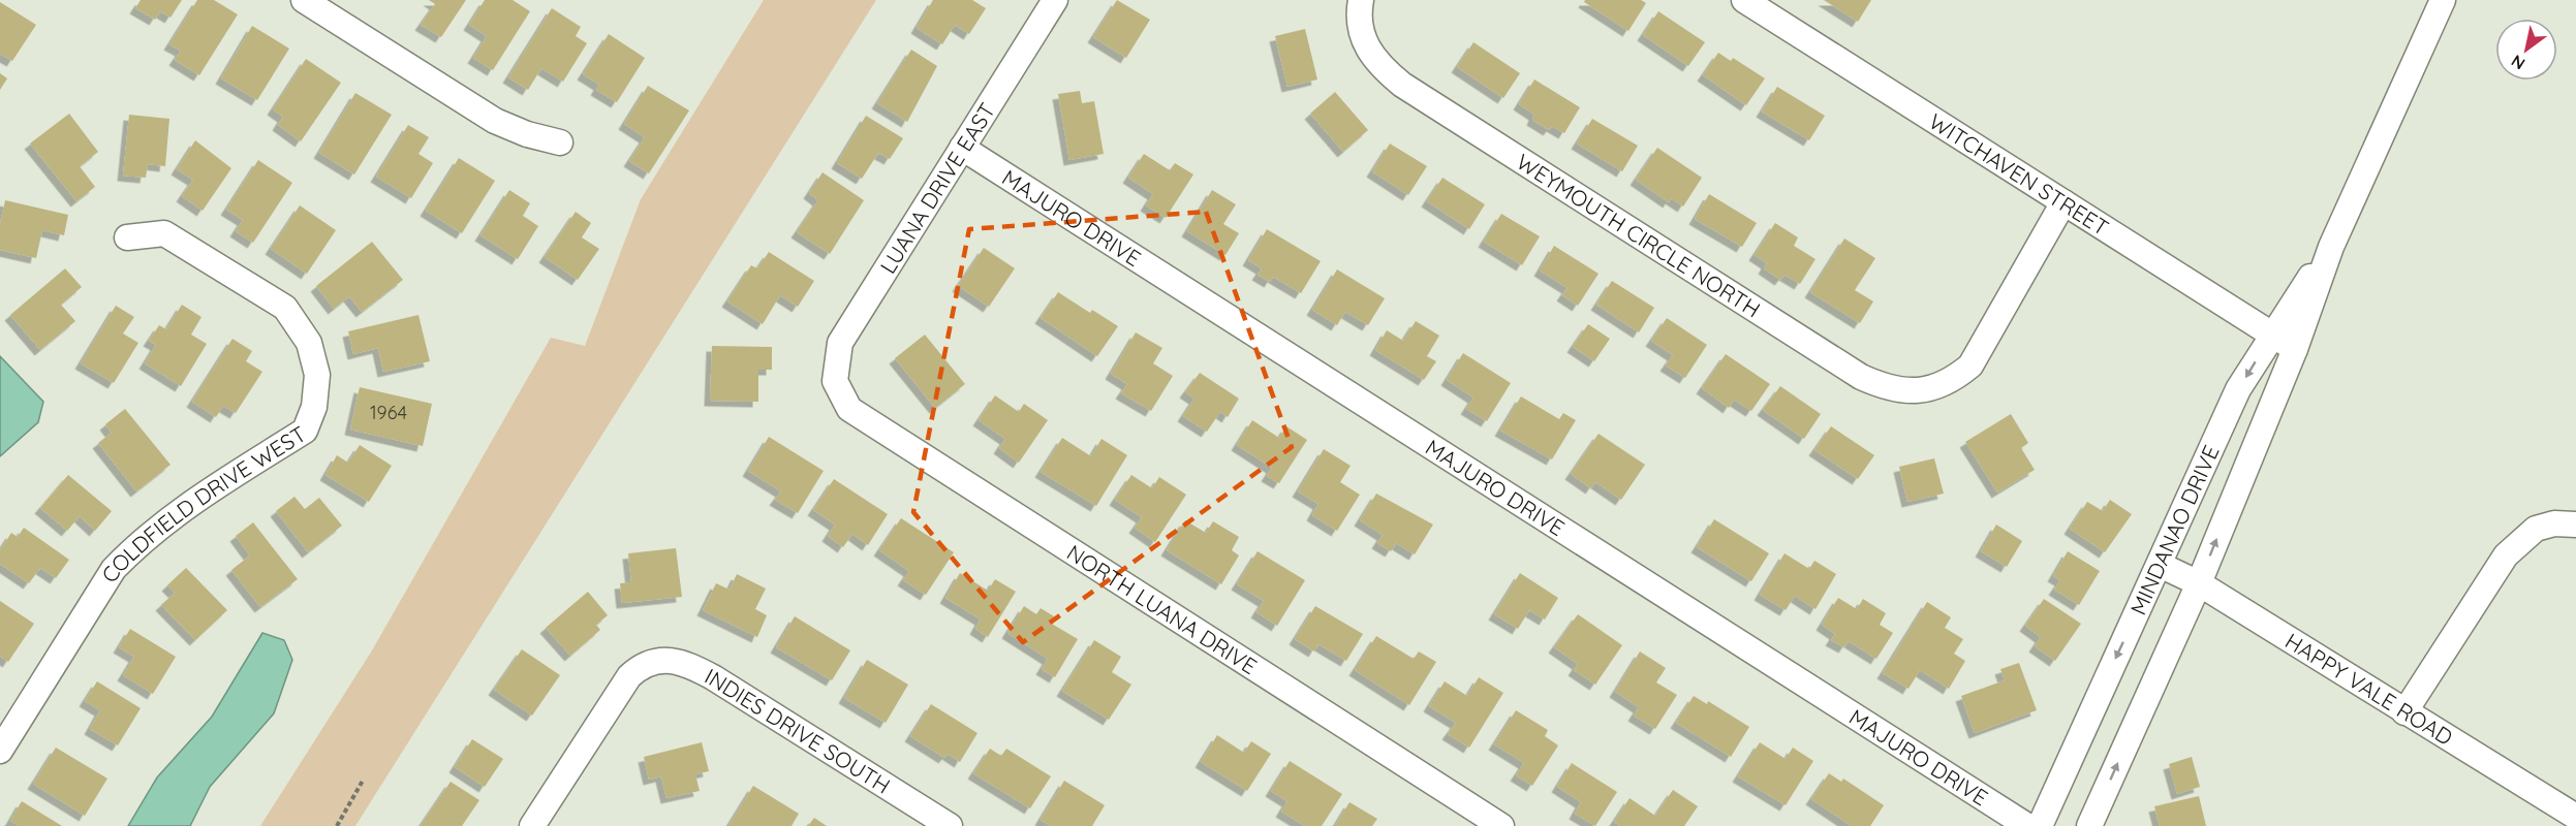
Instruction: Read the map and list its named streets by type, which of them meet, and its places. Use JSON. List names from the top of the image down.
{
  "streets": {
    "street": [
      "WITCHAVEN STREET",
      "LUANA DRIVE EAST",
      "MAJURO DRIVE",
      "WEYMOUTH CIRCLE NORTH",
      "COLDFIELD DRIVE WEST",
      "MINDANAO DRIVE",
      "NORTH LUANA DRIVE",
      "HAPPY VALE ROAD",
      "INDIES DRIVE SOUTH"
    ]
  },
  "crossings": [
    ["WITCHAVEN STREET", "WEYMOUTH CIRCLE NORTH"],
    ["WITCHAVEN STREET", "MINDANAO DRIVE"],
    ["LUANA DRIVE EAST", "MAJURO DRIVE"],
    ["LUANA DRIVE EAST", "NORTH LUANA DRIVE"],
    ["MINDANAO DRIVE", "HAPPY VALE ROAD"]
  ],
  "house_numbers": ["1964"],
  "north": "bottom left"
}
